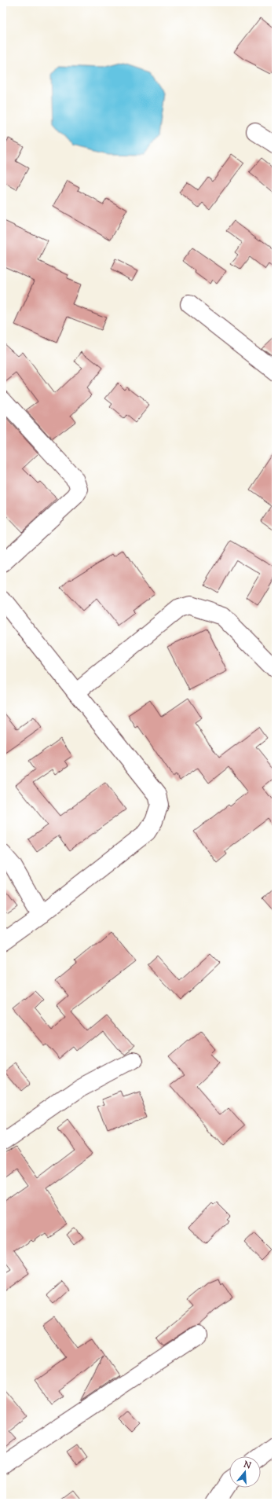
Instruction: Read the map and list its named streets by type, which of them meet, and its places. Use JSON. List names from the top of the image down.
{
  "north": "top"
}
